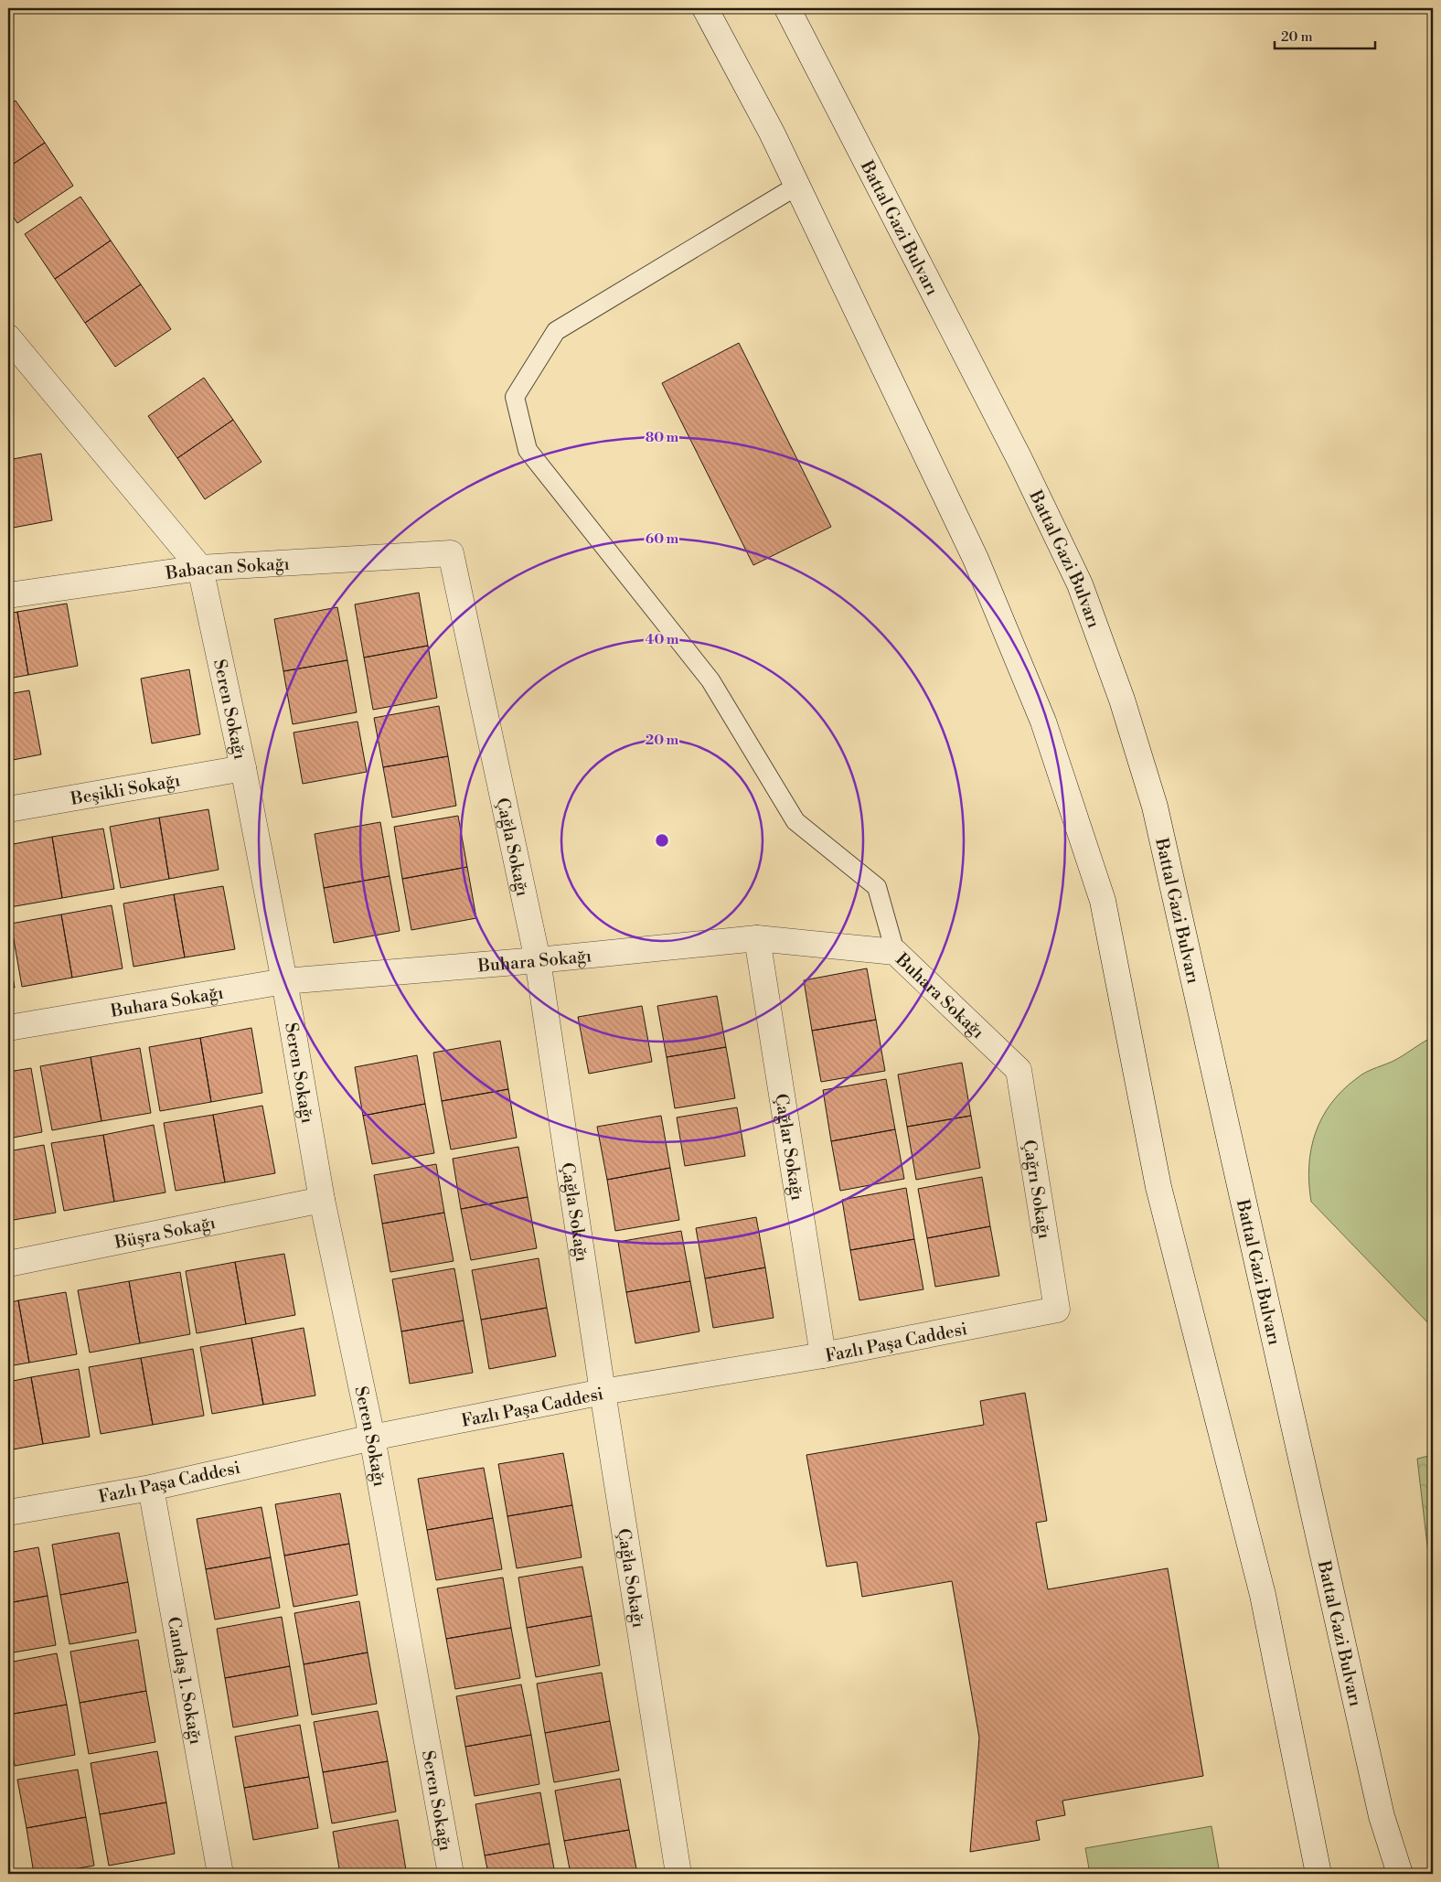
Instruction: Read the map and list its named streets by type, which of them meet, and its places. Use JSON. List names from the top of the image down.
{
  "streets": {
    "street": [
      "Battal Gazi Bulvarı",
      "Babacan Sokağı",
      "Seren Sokağı",
      "Beşikli Sokağı",
      "Çağla Sokağı",
      "Buhara Sokağı",
      "Çağlar Sokağı",
      "Çağrı Sokağı",
      "Büşra Sokağı",
      "Fazlı Paşa Caddesi",
      "Candaş 1. Sokağı"
    ]
  },
  "crossings": [
    ["Babacan Sokağı", "Seren Sokağı"],
    ["Babacan Sokağı", "Çağla Sokağı"],
    ["Seren Sokağı", "Beşikli Sokağı"],
    ["Seren Sokağı", "Buhara Sokağı"],
    ["Seren Sokağı", "Büşra Sokağı"],
    ["Seren Sokağı", "Fazlı Paşa Caddesi"],
    ["Çağla Sokağı", "Buhara Sokağı"],
    ["Çağla Sokağı", "Fazlı Paşa Caddesi"],
    ["Buhara Sokağı", "Çağlar Sokağı"],
    ["Buhara Sokağı", "Çağrı Sokağı"],
    ["Çağlar Sokağı", "Fazlı Paşa Caddesi"],
    ["Çağrı Sokağı", "Fazlı Paşa Caddesi"],
    ["Fazlı Paşa Caddesi", "Candaş 1. Sokağı"]
  ],
  "scale_bar": "20 m",
  "rings": [
    "80 m",
    "60 m",
    "40 m",
    "20 m"
  ]
}
